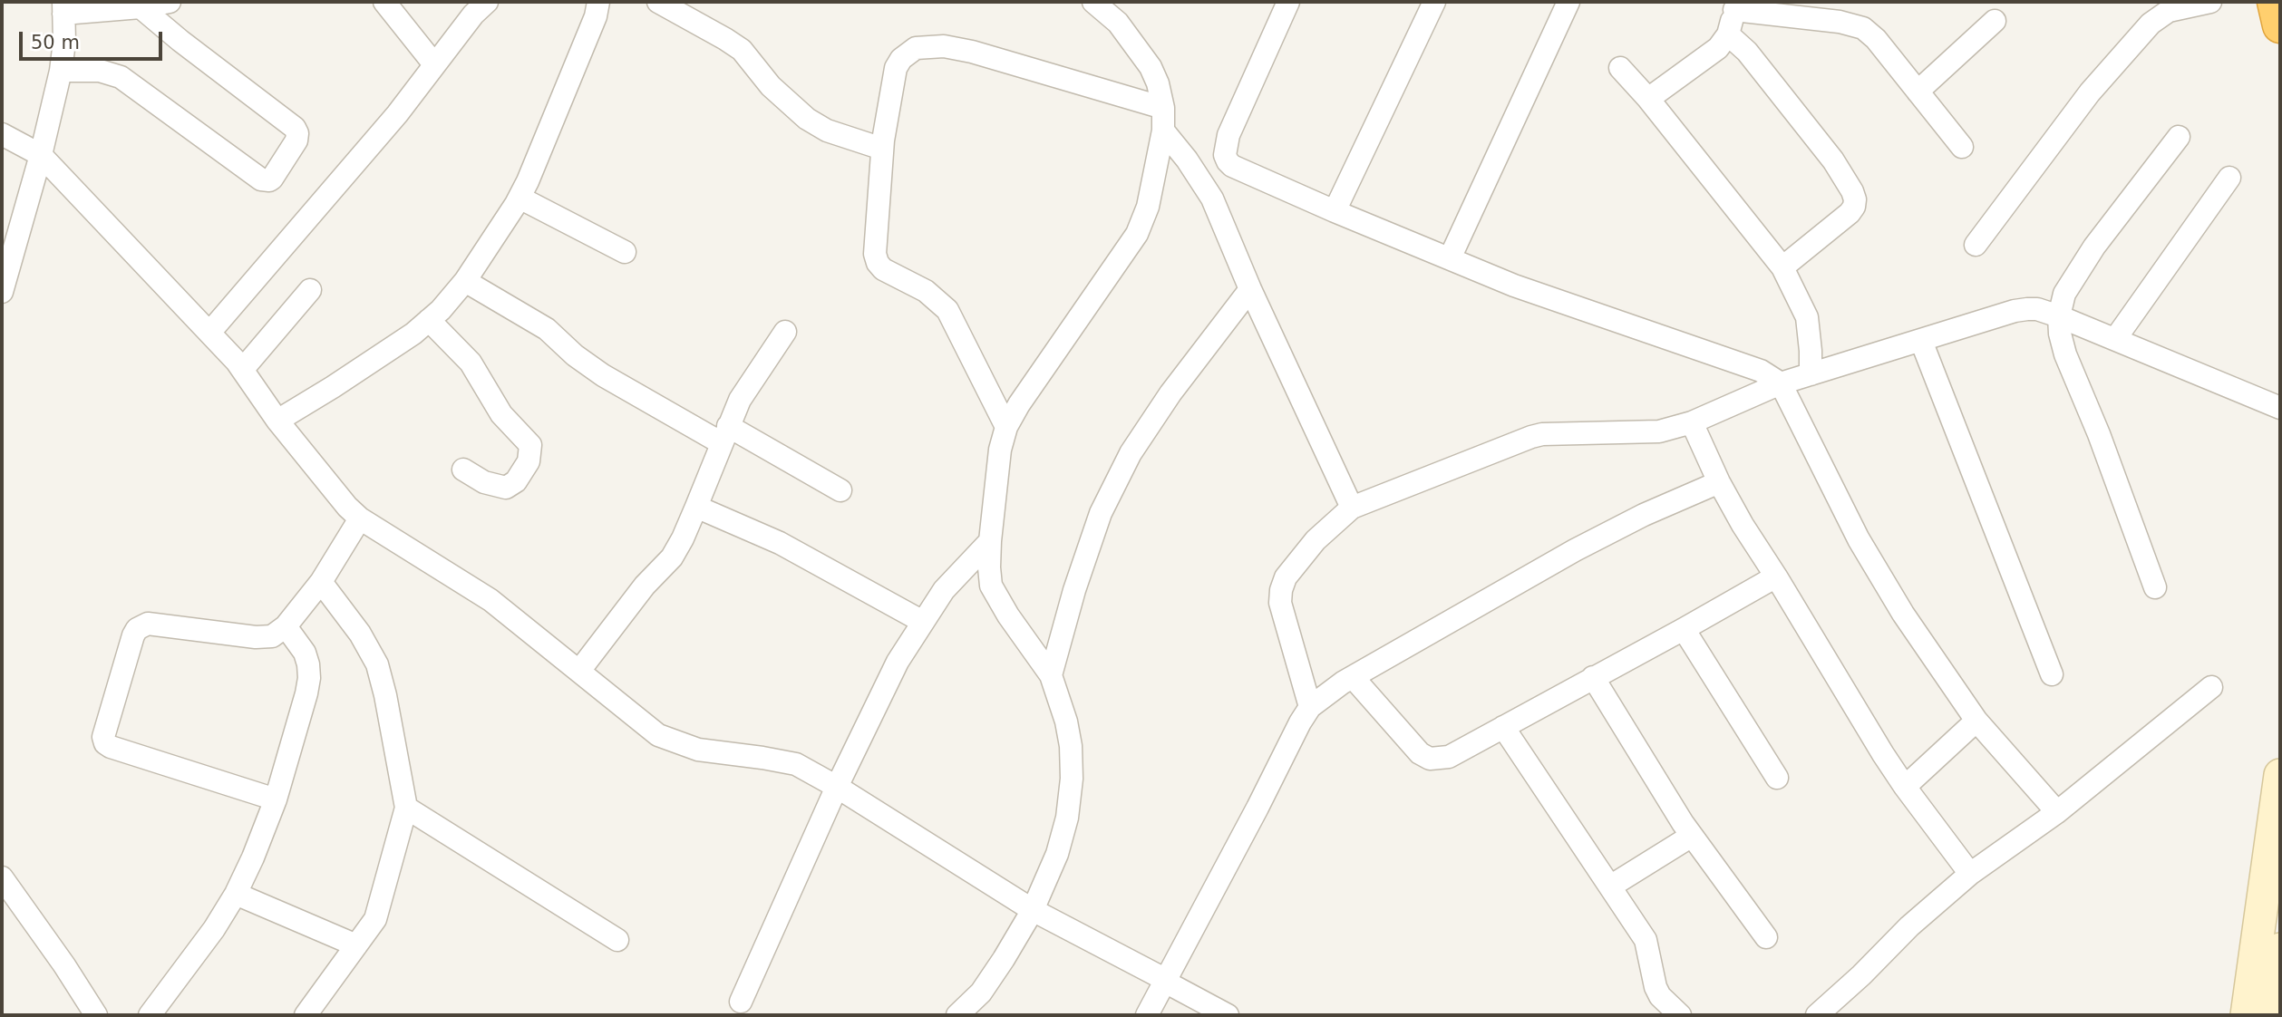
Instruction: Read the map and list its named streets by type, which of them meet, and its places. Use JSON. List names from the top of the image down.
{
  "scale_bar": "50 m"
}
